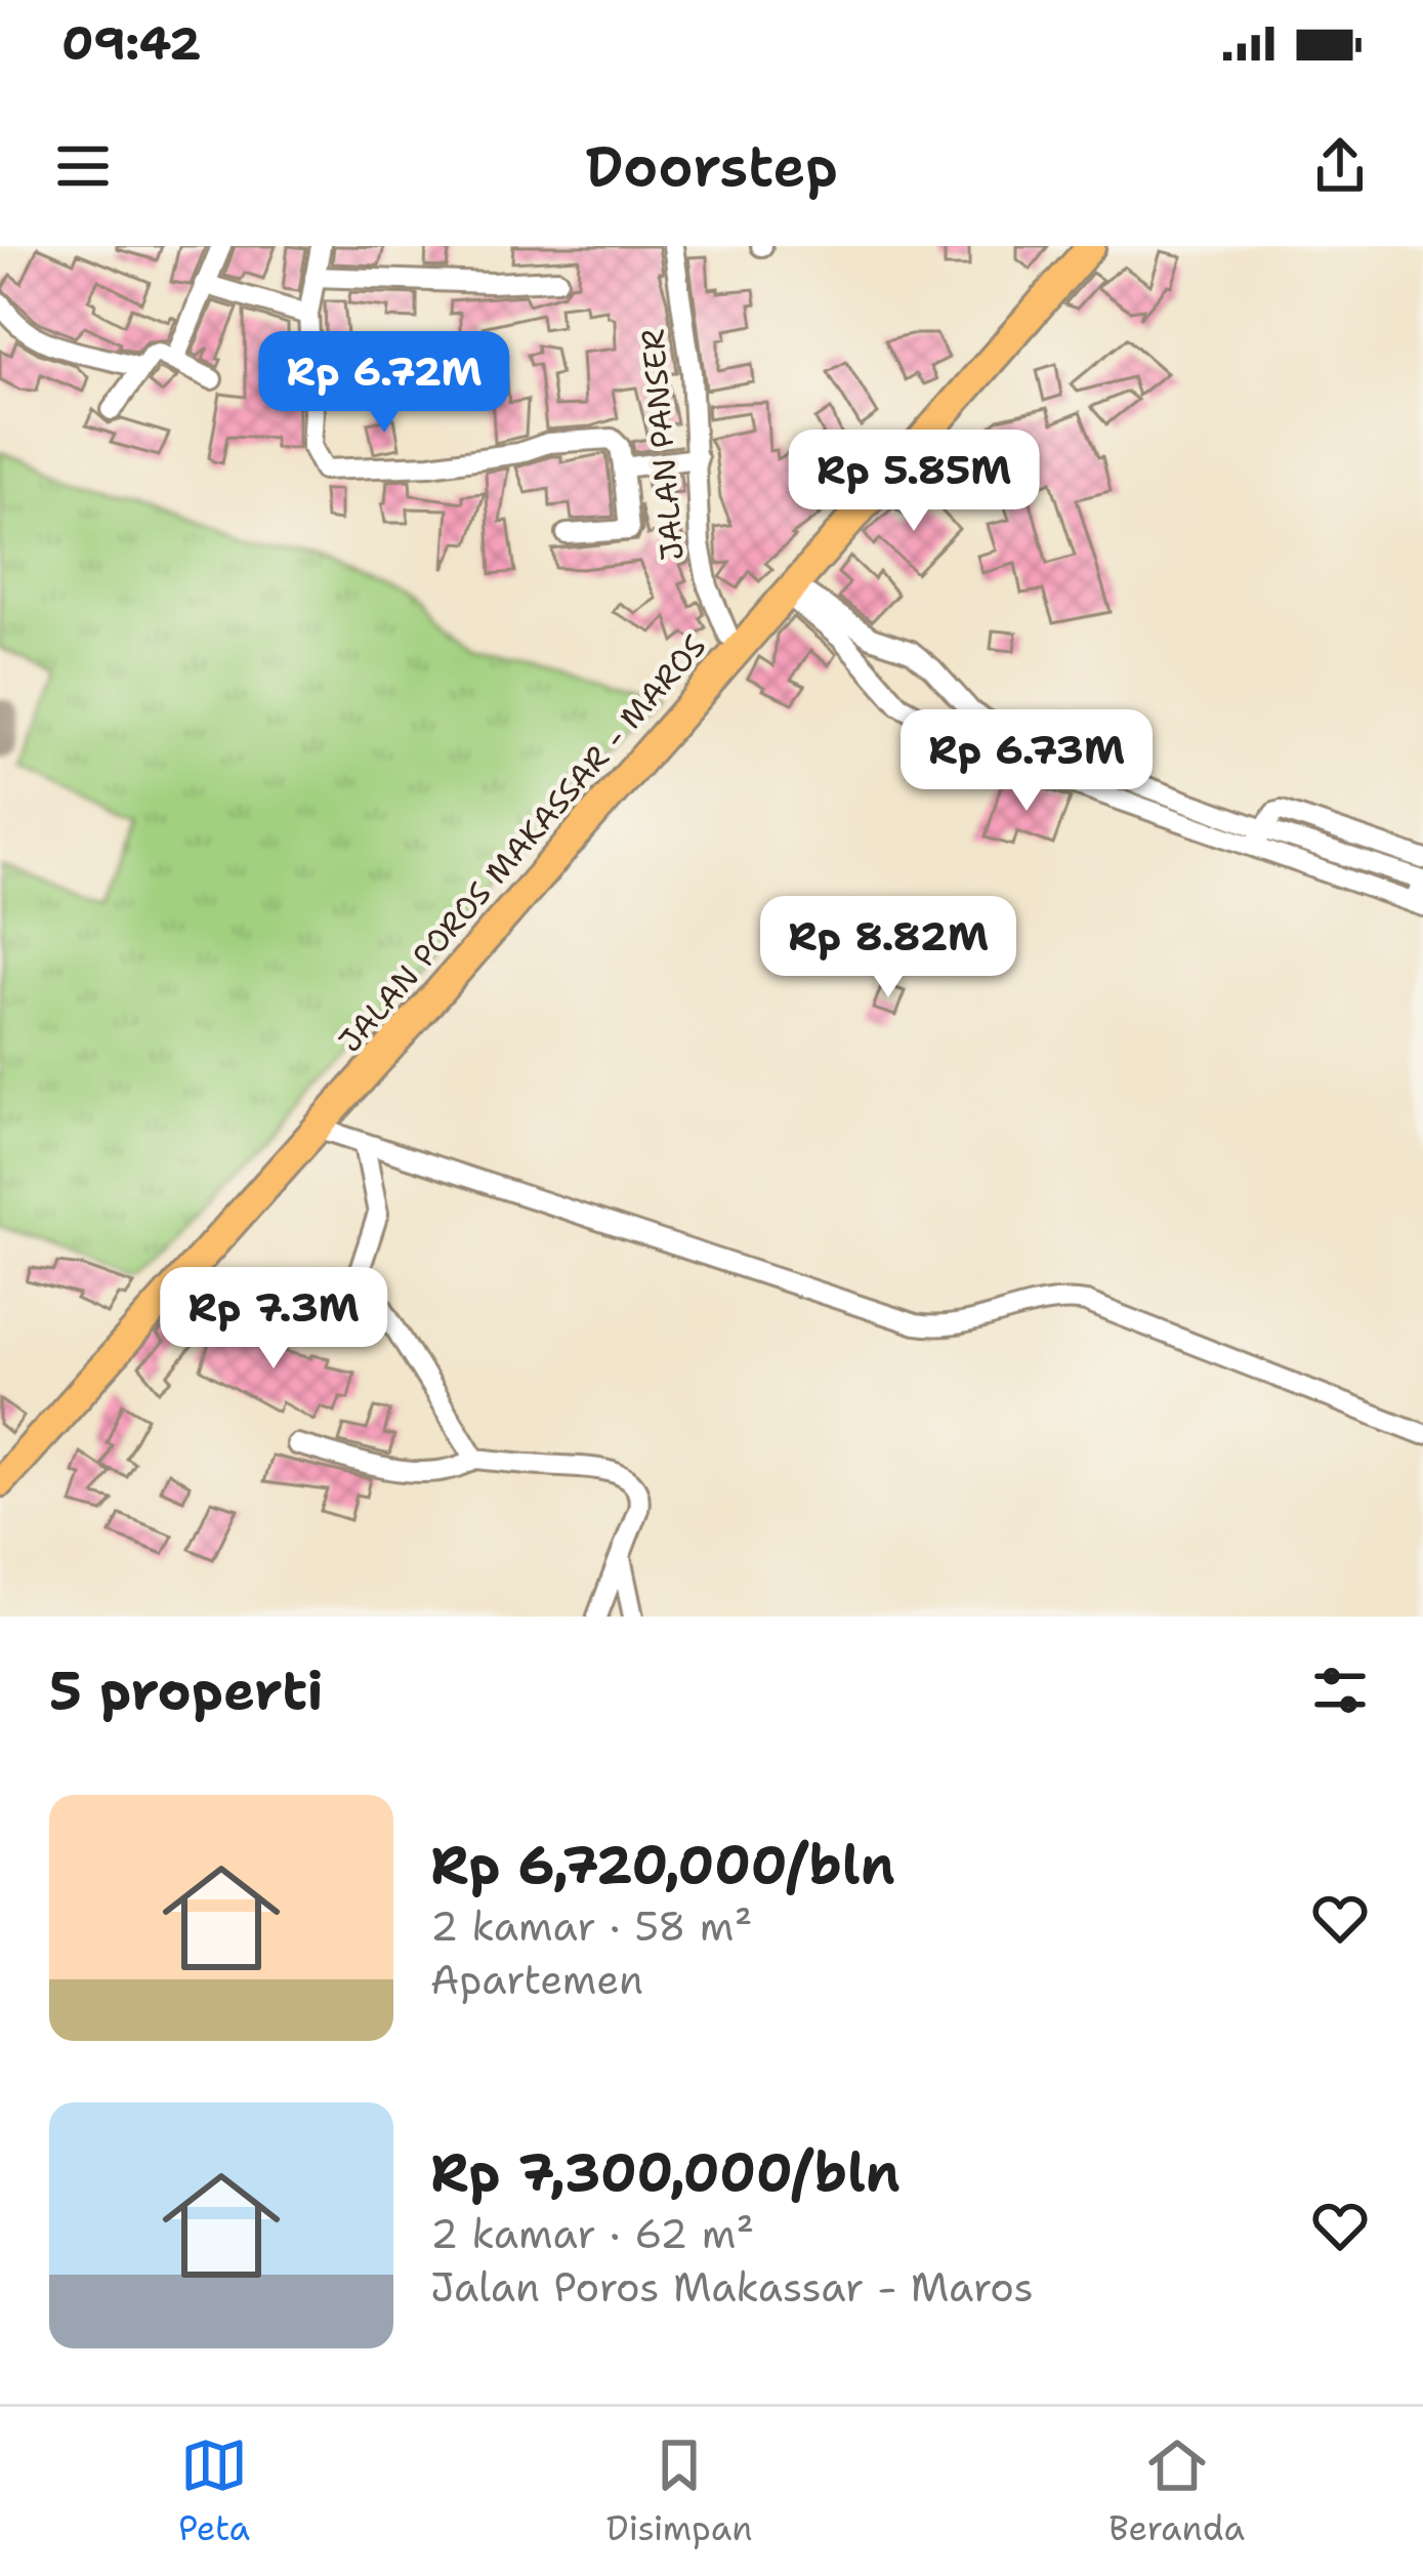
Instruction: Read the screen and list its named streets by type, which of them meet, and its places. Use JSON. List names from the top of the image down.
{
  "streets": {
    "highway": ["JALAN POROS MAKASSAR - MAROS"],
    "street": ["JALAN PANSER"]
  },
  "crossings": [
    ["JALAN PANSER", "JALAN POROS MAKASSAR - MAROS"]
  ],
  "page": {
    "status": "09:42",
    "header": "Doorstep",
    "price": [
      "Rp 6.72M",
      "Rp 5.85M",
      "Rp 6.73M",
      "Rp 8.82M",
      "Rp 7.3M"
    ],
    "heading": "5 properti",
    "list": [
      {
        "name": "Rp 6,720,000/bln",
        "note": "2 kamar · 58 m² · Apartemen"
      },
      {
        "name": "Rp 7,300,000/bln",
        "note": "2 kamar · 62 m² · Jalan Poros Makassar - Maros"
      }
    ],
    "tabs": ["Peta", "Disimpan", "Beranda"]
  }
}
